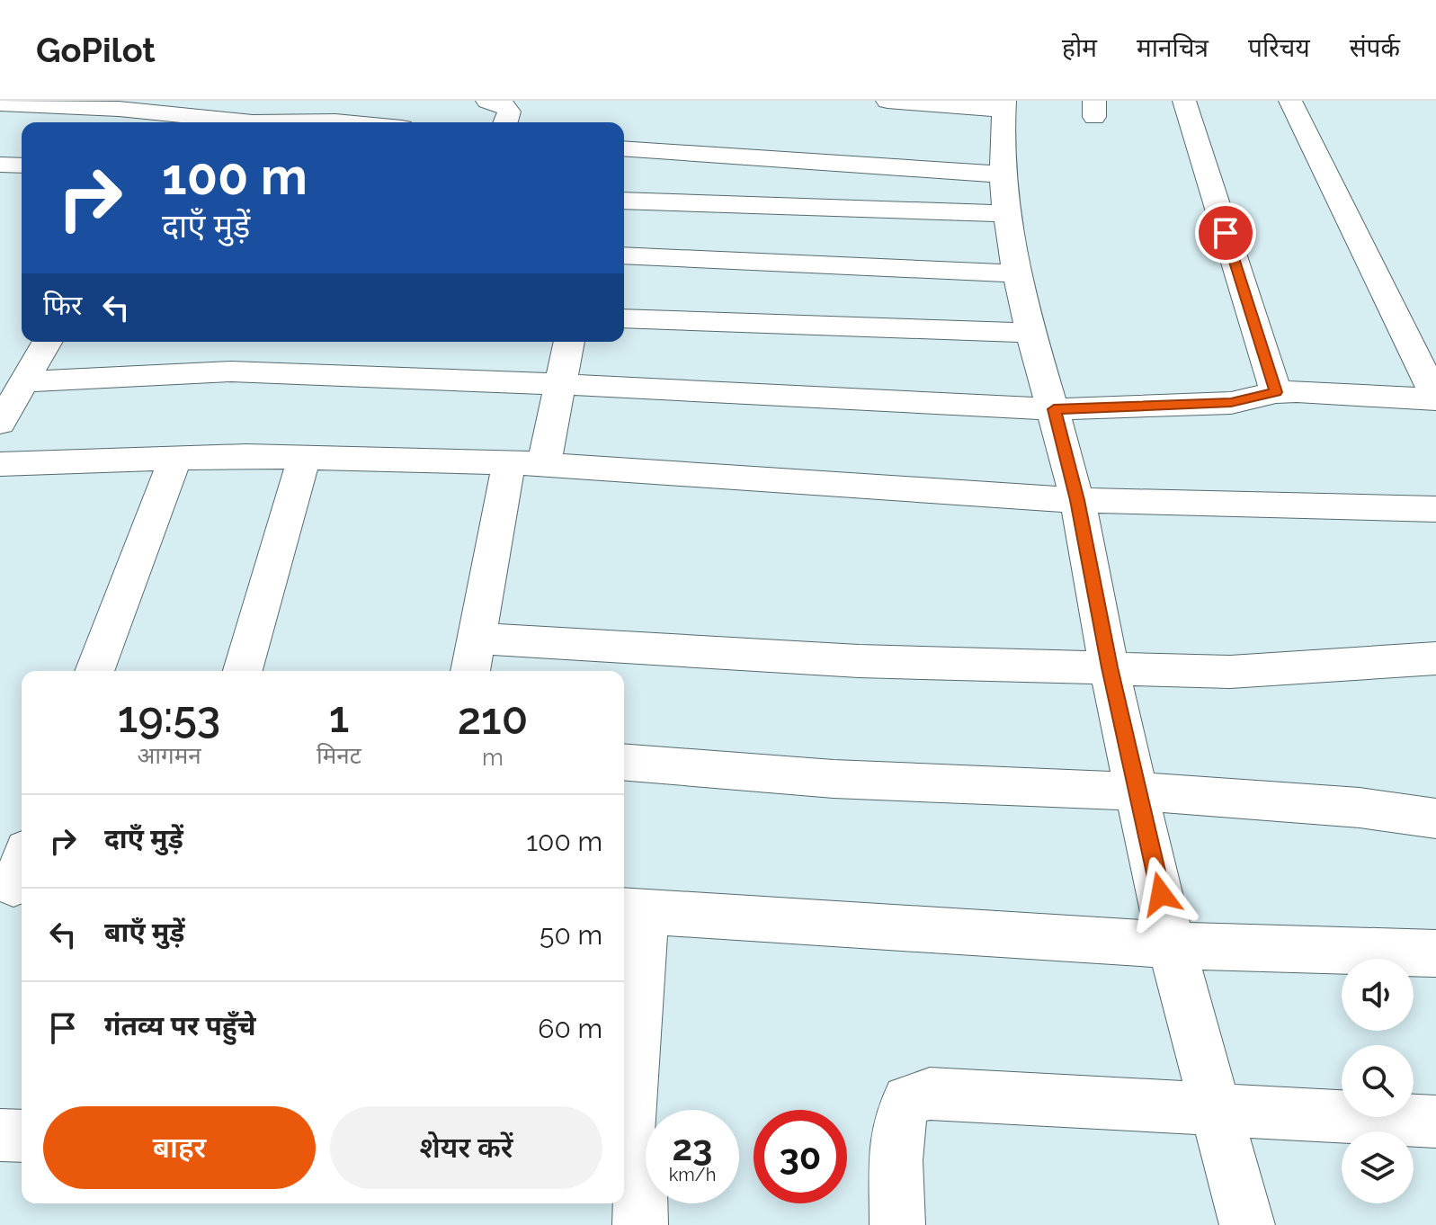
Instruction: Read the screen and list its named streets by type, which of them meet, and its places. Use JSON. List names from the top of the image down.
{
  "page": {
    "header": "GoPilot",
    "nav": [
      "होम",
      "मानचित्र",
      "परिचय",
      "संपर्क"
    ],
    "turn": ["100 m", "दाएँ मुड़ें"],
    "then": "फिर",
    "eta": [
      "19:53",
      "आगमन",
      "1",
      "मिनट",
      "210",
      "m"
    ],
    "list": [
      {
        "name": "दाएँ मुड़ें",
        "value": "100 m"
      },
      {
        "name": "बाएँ मुड़ें",
        "value": "50 m"
      },
      {
        "name": "गंतव्य पर पहुँचे",
        "value": "60 m"
      }
    ],
    "buttons": ["बाहर", "शेयर करें"],
    "speed": "23 km/h",
    "limit": "30"
  }
}
